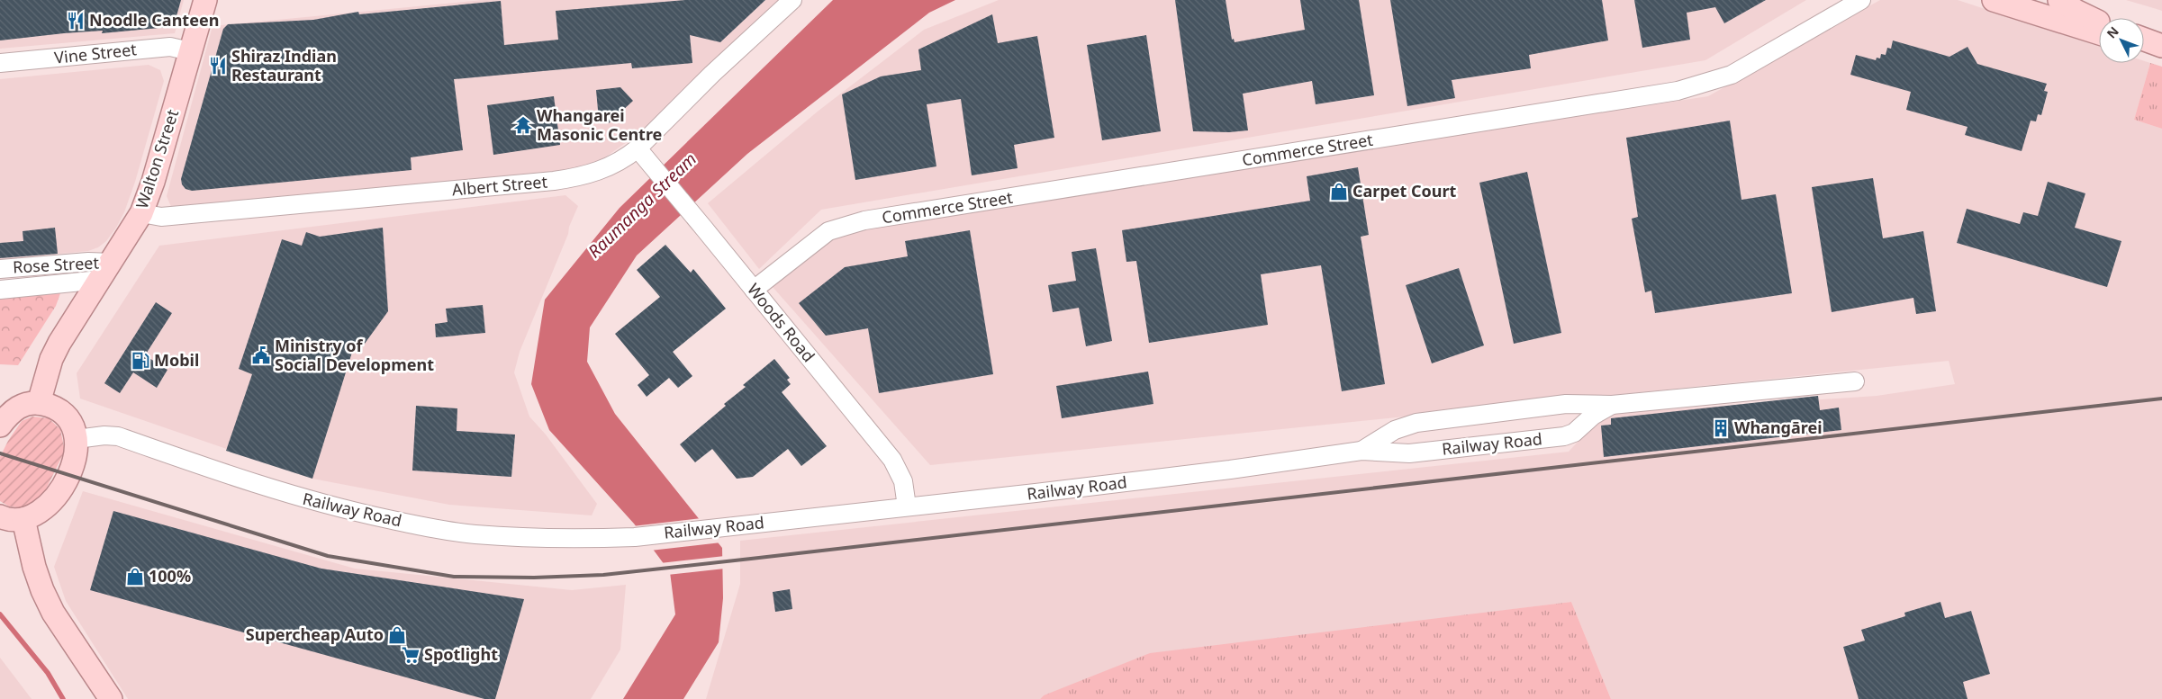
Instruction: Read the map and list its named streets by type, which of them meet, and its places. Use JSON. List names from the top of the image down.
{
  "streets": {
    "main road": ["Walton Street"],
    "street": [
      "Vine Street",
      "Commerce Street",
      "Albert Street",
      "Rose Street",
      "Woods Road",
      "Railway Road"
    ]
  },
  "crossings": [
    ["Vine Street", "Walton Street"],
    ["Commerce Street", "Woods Road"],
    ["Walton Street", "Albert Street"],
    ["Walton Street", "Rose Street"],
    ["Albert Street", "Woods Road"],
    ["Woods Road", "Railway Road"]
  ],
  "water": ["Raumanga Stream"],
  "places": {
    "restaurant": ["Noodle Canteen", "Shiraz Indian Restaurant"],
    "temple": ["Whangarei Masonic Centre"],
    "shop": ["Carpet Court", "100%", "Supercheap Auto"],
    "public building": ["Ministry of Social Development"],
    "fuel station": ["Mobil"],
    "building": ["Whangārei"],
    "supermarket": ["Spotlight"]
  },
  "north": "top left"
}
